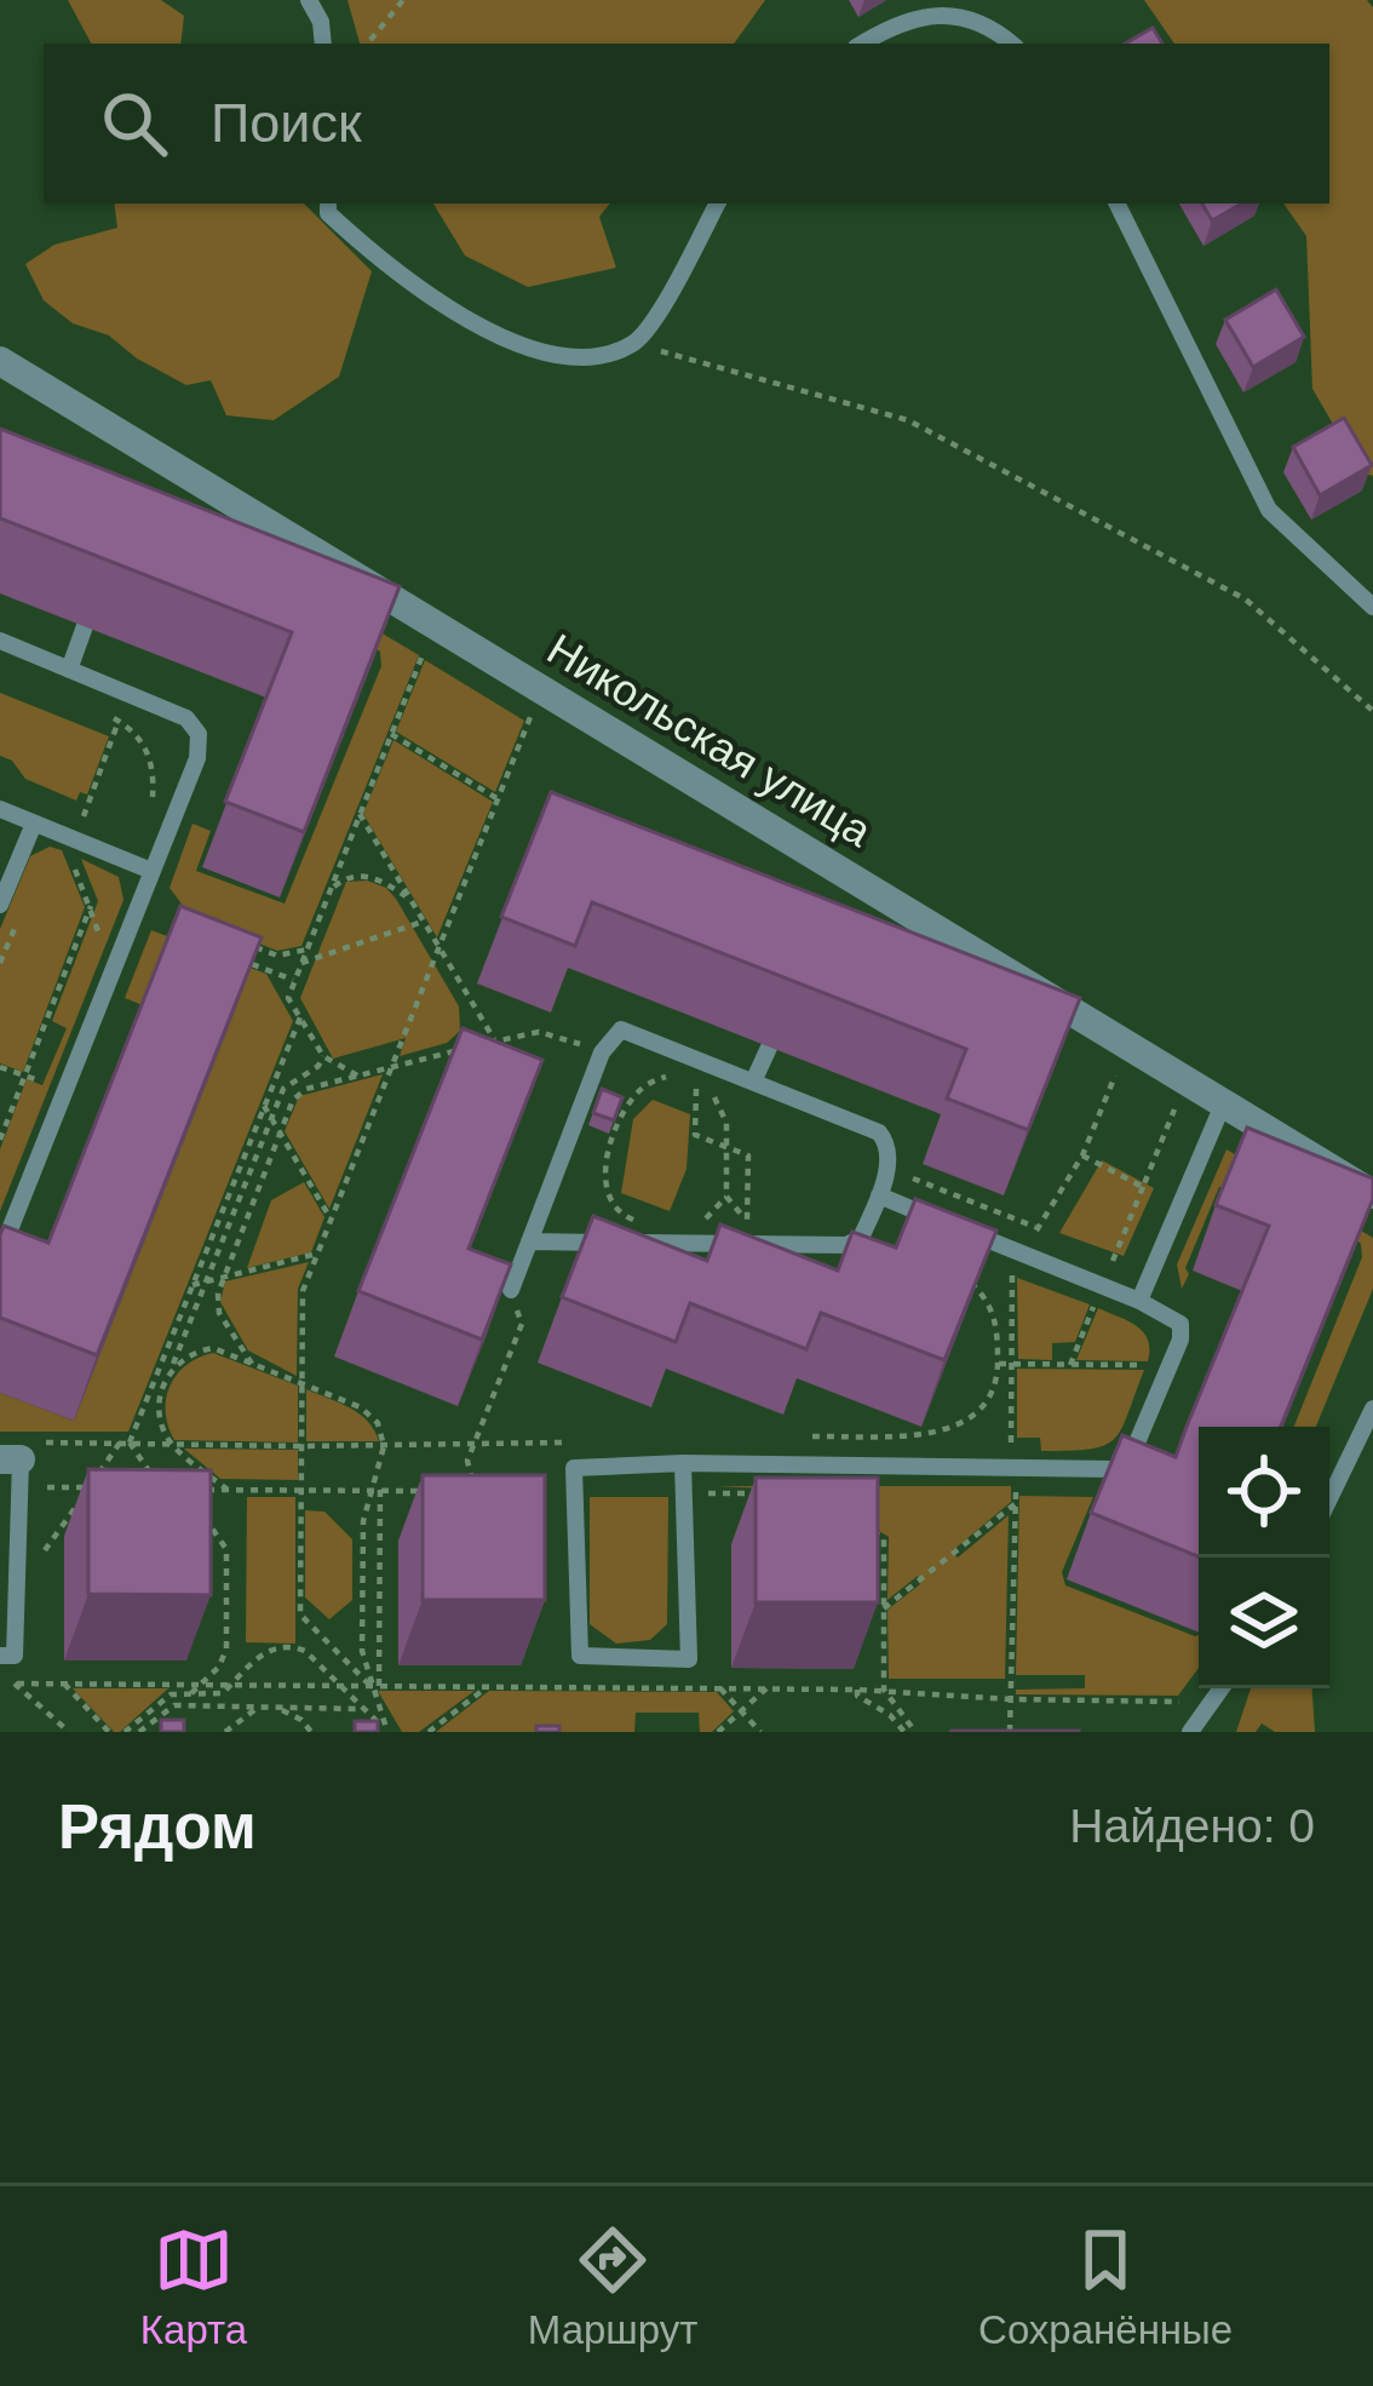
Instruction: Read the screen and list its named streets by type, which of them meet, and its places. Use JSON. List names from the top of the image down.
{
  "streets": {
    "street": ["Никольская улица"]
  },
  "page": {
    "search": "Поиск",
    "heading": ["Рядом", "Найдено: 0"],
    "nav": ["Карта", "Маршрут", "Сохранённые"]
  }
}
